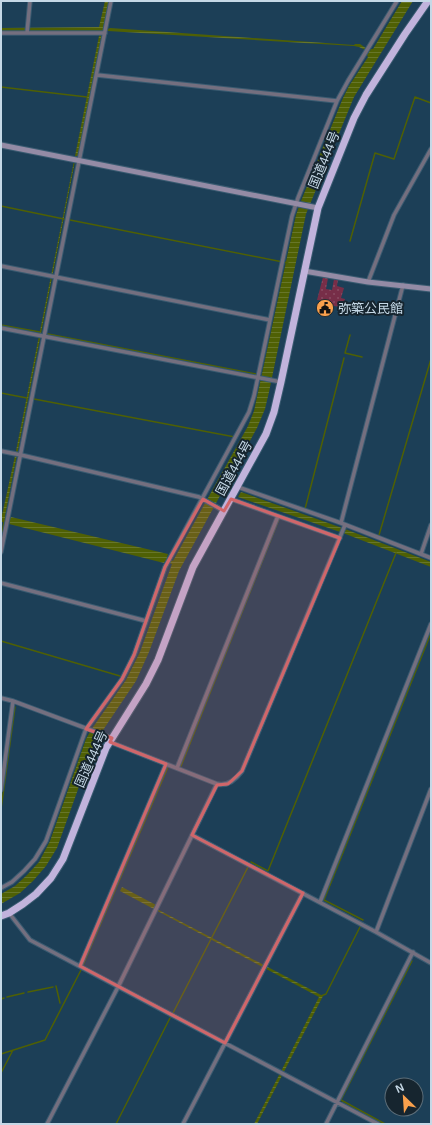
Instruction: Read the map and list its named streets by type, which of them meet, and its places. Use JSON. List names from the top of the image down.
{
  "streets": {
    "highway": ["国道444号"]
  },
  "places": {
    "public building": ["弥築公民館"]
  },
  "north": "top left"
}
